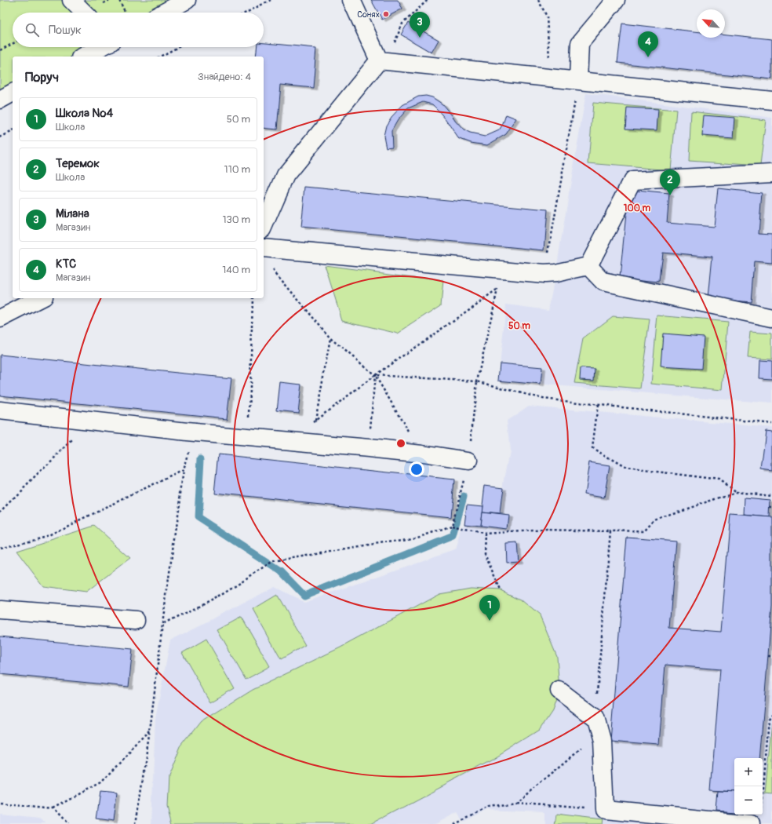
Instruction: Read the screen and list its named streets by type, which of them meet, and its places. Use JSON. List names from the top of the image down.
{
  "places": ["Сонях"],
  "north": "top left",
  "page": {
    "pins": [
      "3",
      "4",
      "2",
      "1"
    ],
    "search": "Пошук",
    "heading": ["Поруч", "Знайдено: 4"],
    "list": [
      {
        "mark": "1",
        "name": "Школа №4",
        "note": "Школа",
        "value": "50 m"
      },
      {
        "mark": "2",
        "name": "Теремок",
        "note": "Школа",
        "value": "110 m"
      },
      {
        "mark": "3",
        "name": "Мілана",
        "note": "Магазин",
        "value": "130 m"
      },
      {
        "mark": "4",
        "name": "КТС",
        "note": "Магазин",
        "value": "140 m"
      }
    ],
    "map_buttons": ["+", "−"]
  },
  "rings": ["100 m", "50 m"]
}
